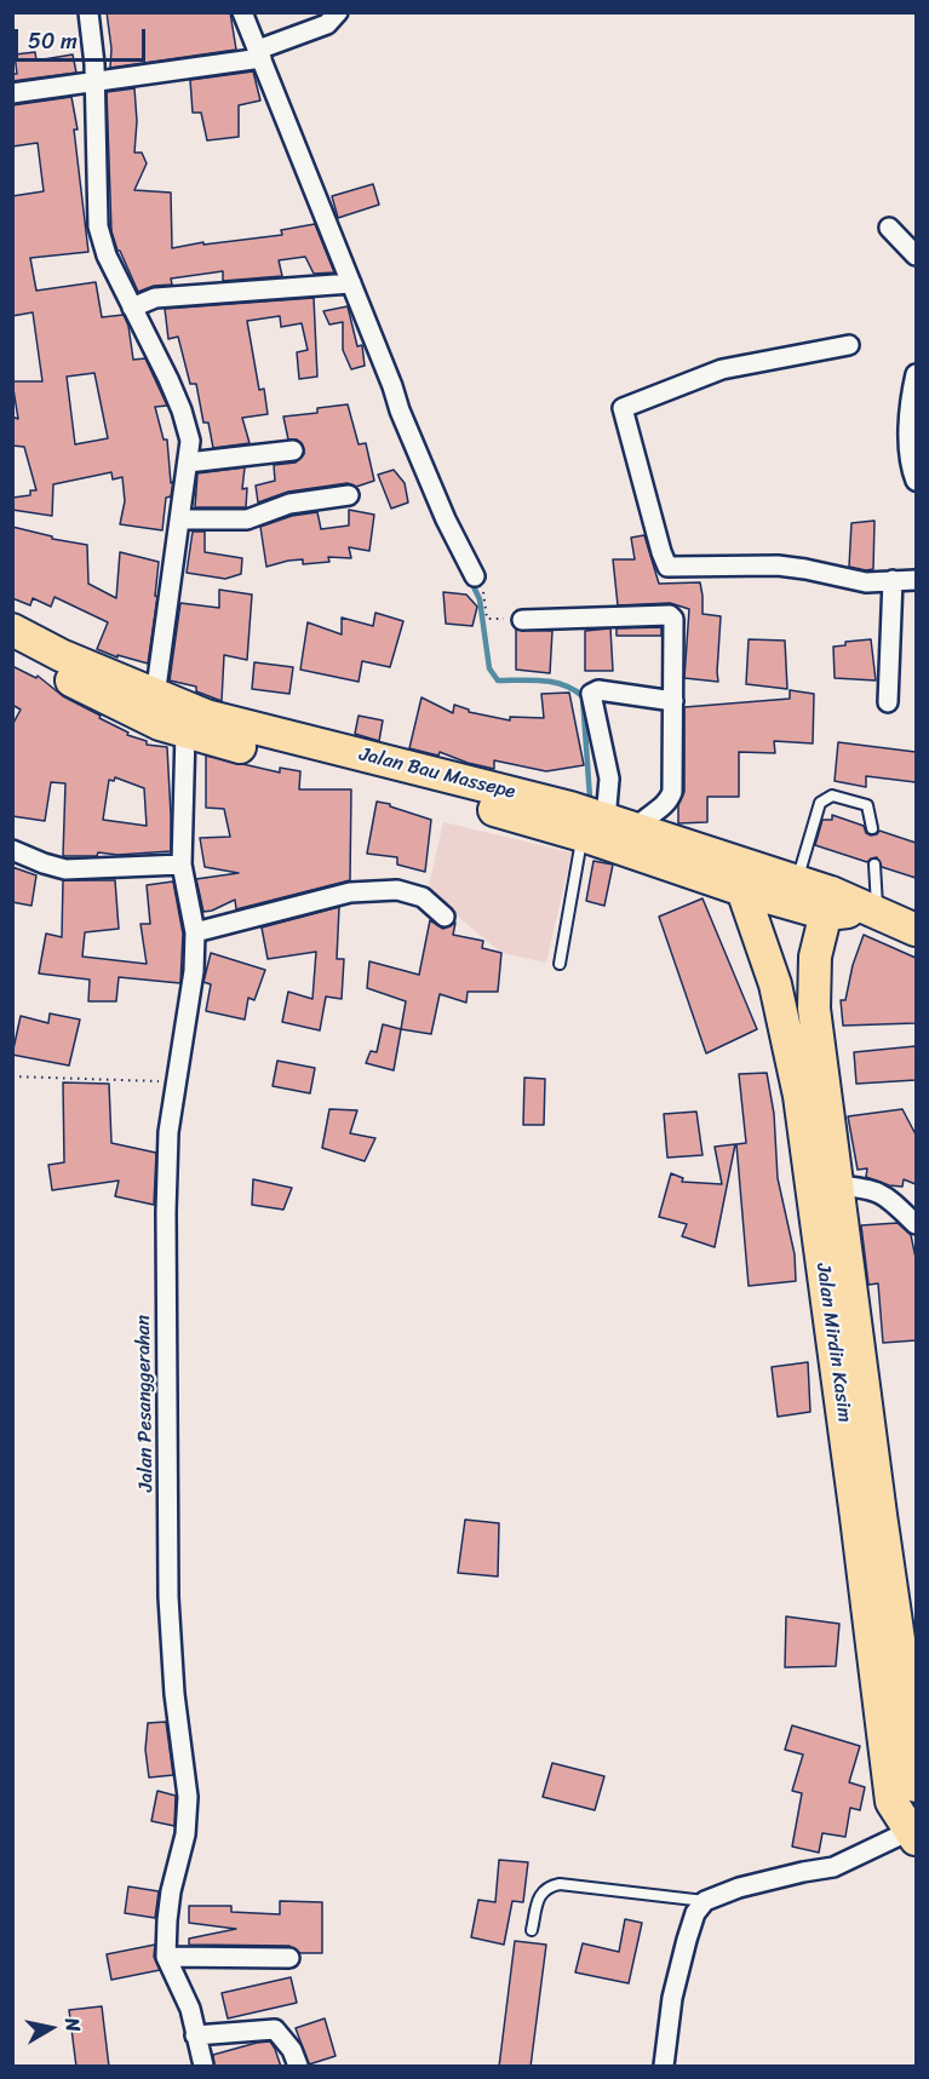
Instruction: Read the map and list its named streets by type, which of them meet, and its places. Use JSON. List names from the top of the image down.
{
  "streets": {
    "highway": ["Jalan Bau Massepe", "Jalan Mirdin Kasim"],
    "street": ["Jalan Pesanggerahan"]
  },
  "crossings": [
    ["Jalan Bau Massepe", "Jalan Mirdin Kasim"],
    ["Jalan Bau Massepe", "Jalan Pesanggerahan"]
  ],
  "scale_bar": "50 m",
  "north": "right"
}
